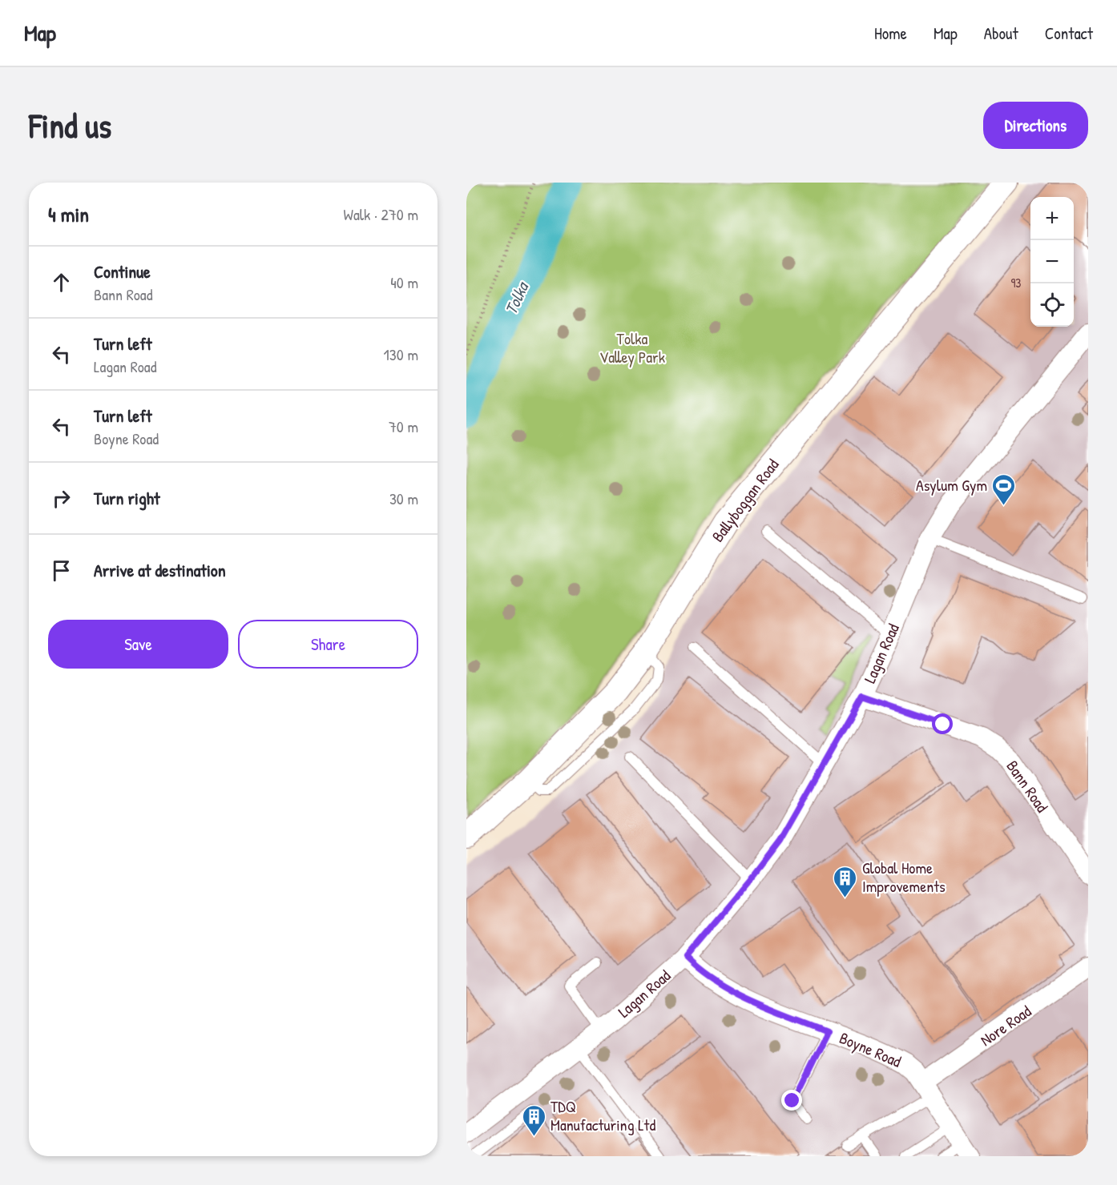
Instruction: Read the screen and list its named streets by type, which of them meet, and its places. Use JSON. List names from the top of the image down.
{
  "streets": {
    "street": [
      "Ballyboggan Road",
      "Lagan Road",
      "Bann Road",
      "Nore Road",
      "Boyne Road"
    ]
  },
  "crossings": [
    ["Lagan Road", "Bann Road"],
    ["Lagan Road", "Boyne Road"],
    ["Nore Road", "Boyne Road"]
  ],
  "water": ["Tolka"],
  "parks": ["Tolka Valley Park"],
  "places": {
    "sports": ["Asylum Gym"],
    "building": ["Global Home Improvements", "TDQ Manufacturing Ltd"]
  },
  "house_numbers": ["93"],
  "page": {
    "header": "Map",
    "nav": [
      "Home",
      "Map",
      "About",
      "Contact"
    ],
    "buttons": [
      "Directions",
      ["Save", "Share"]
    ],
    "title": "Find us",
    "heading": ["4 min", "Walk · 270 m"],
    "map_buttons": ["+", "−"],
    "list": [
      ["Continue", "Bann Road", "40 m"],
      ["Turn left", "Lagan Road", "130 m"],
      ["Turn left", "Boyne Road", "70 m"],
      ["Turn right", "30 m"],
      "Arrive at destination"
    ]
  }
}
